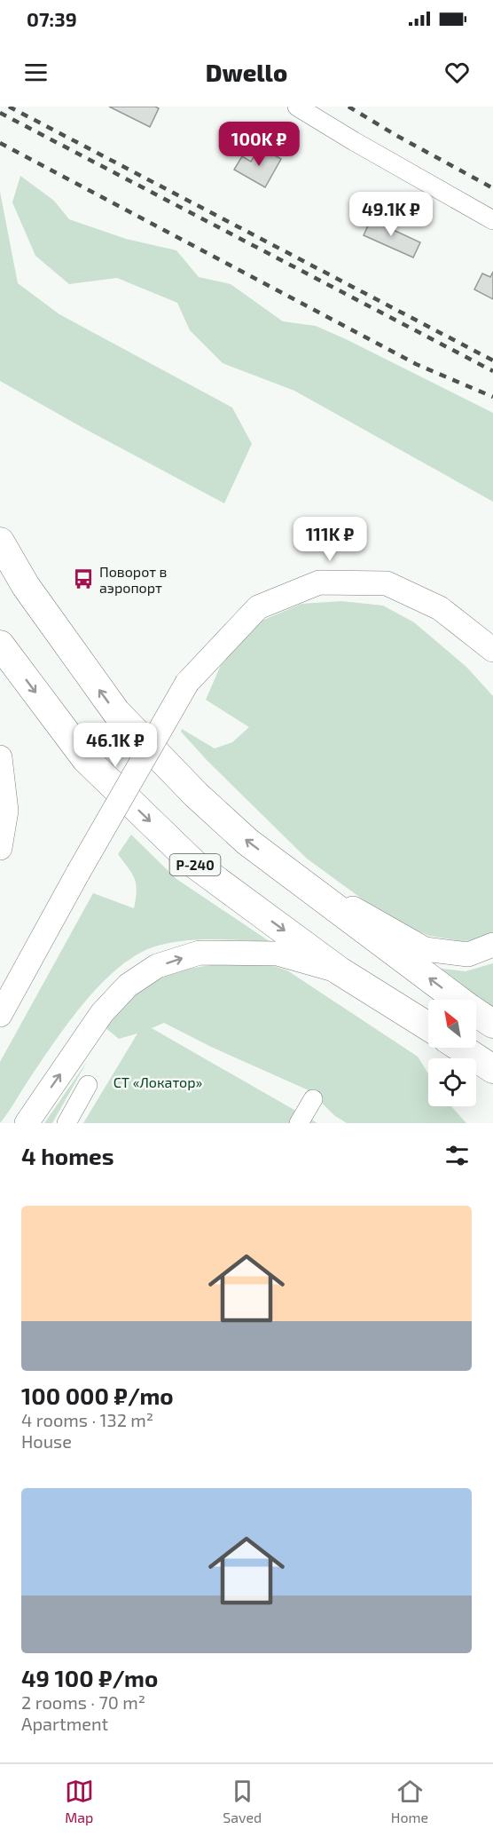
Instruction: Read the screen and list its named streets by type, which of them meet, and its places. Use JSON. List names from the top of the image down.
{
  "streets": {
    "highway": ["Р-240"]
  },
  "parks": ["СТ «Локатор»"],
  "places": {
    "bus stop": ["Поворот в аэропорт"]
  },
  "north": "top left",
  "page": {
    "status": "07:39",
    "header": "Dwello",
    "price": [
      "100K ₽",
      "49.1K ₽",
      "111K ₽",
      "46.1K ₽"
    ],
    "heading": "4 homes",
    "list": [
      {
        "name": "100 000 ₽/mo",
        "note": "4 rooms · 132 m² · House"
      },
      {
        "name": "49 100 ₽/mo",
        "note": "2 rooms · 70 m² · Apartment"
      }
    ],
    "tabs": ["Map", "Saved", "Home"]
  }
}
